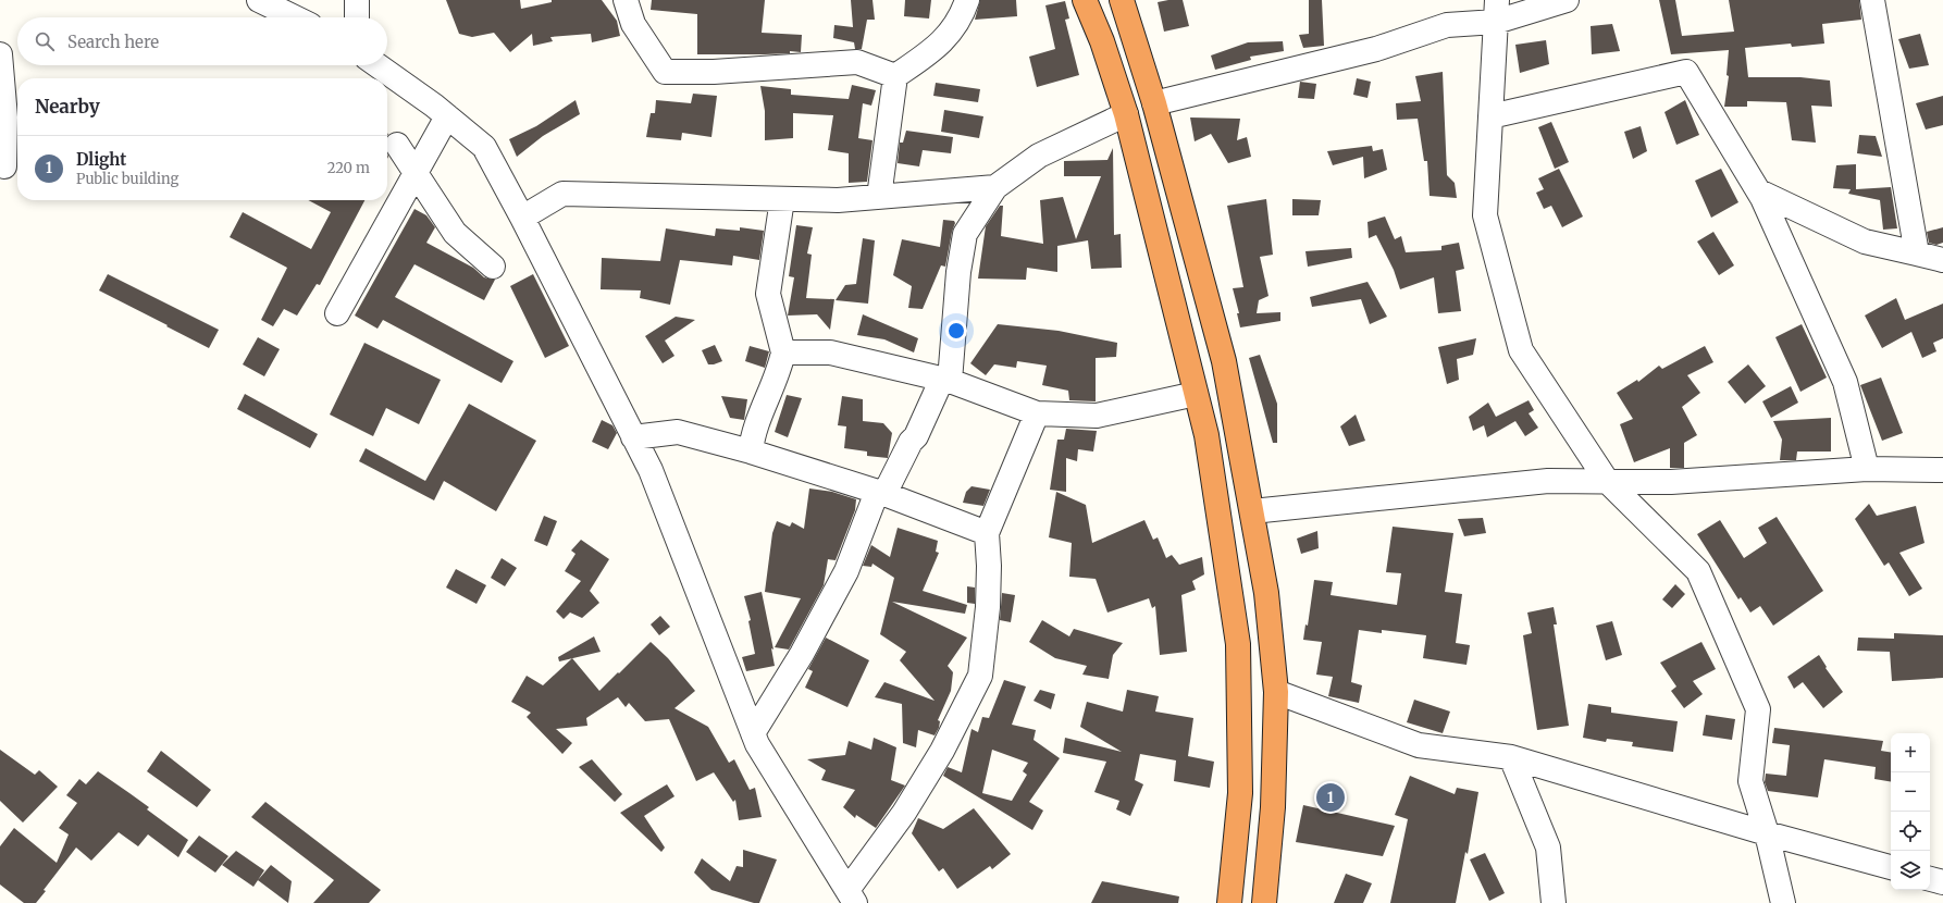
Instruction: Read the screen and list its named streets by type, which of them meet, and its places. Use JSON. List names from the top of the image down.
{
  "page": {
    "search": "Search here",
    "heading": "Nearby",
    "list": [
      {
        "mark": "1",
        "name": "Dlight",
        "note": "Public building",
        "value": "220 m"
      }
    ],
    "map_buttons": ["+", "−"],
    "pins": "1"
  }
}
